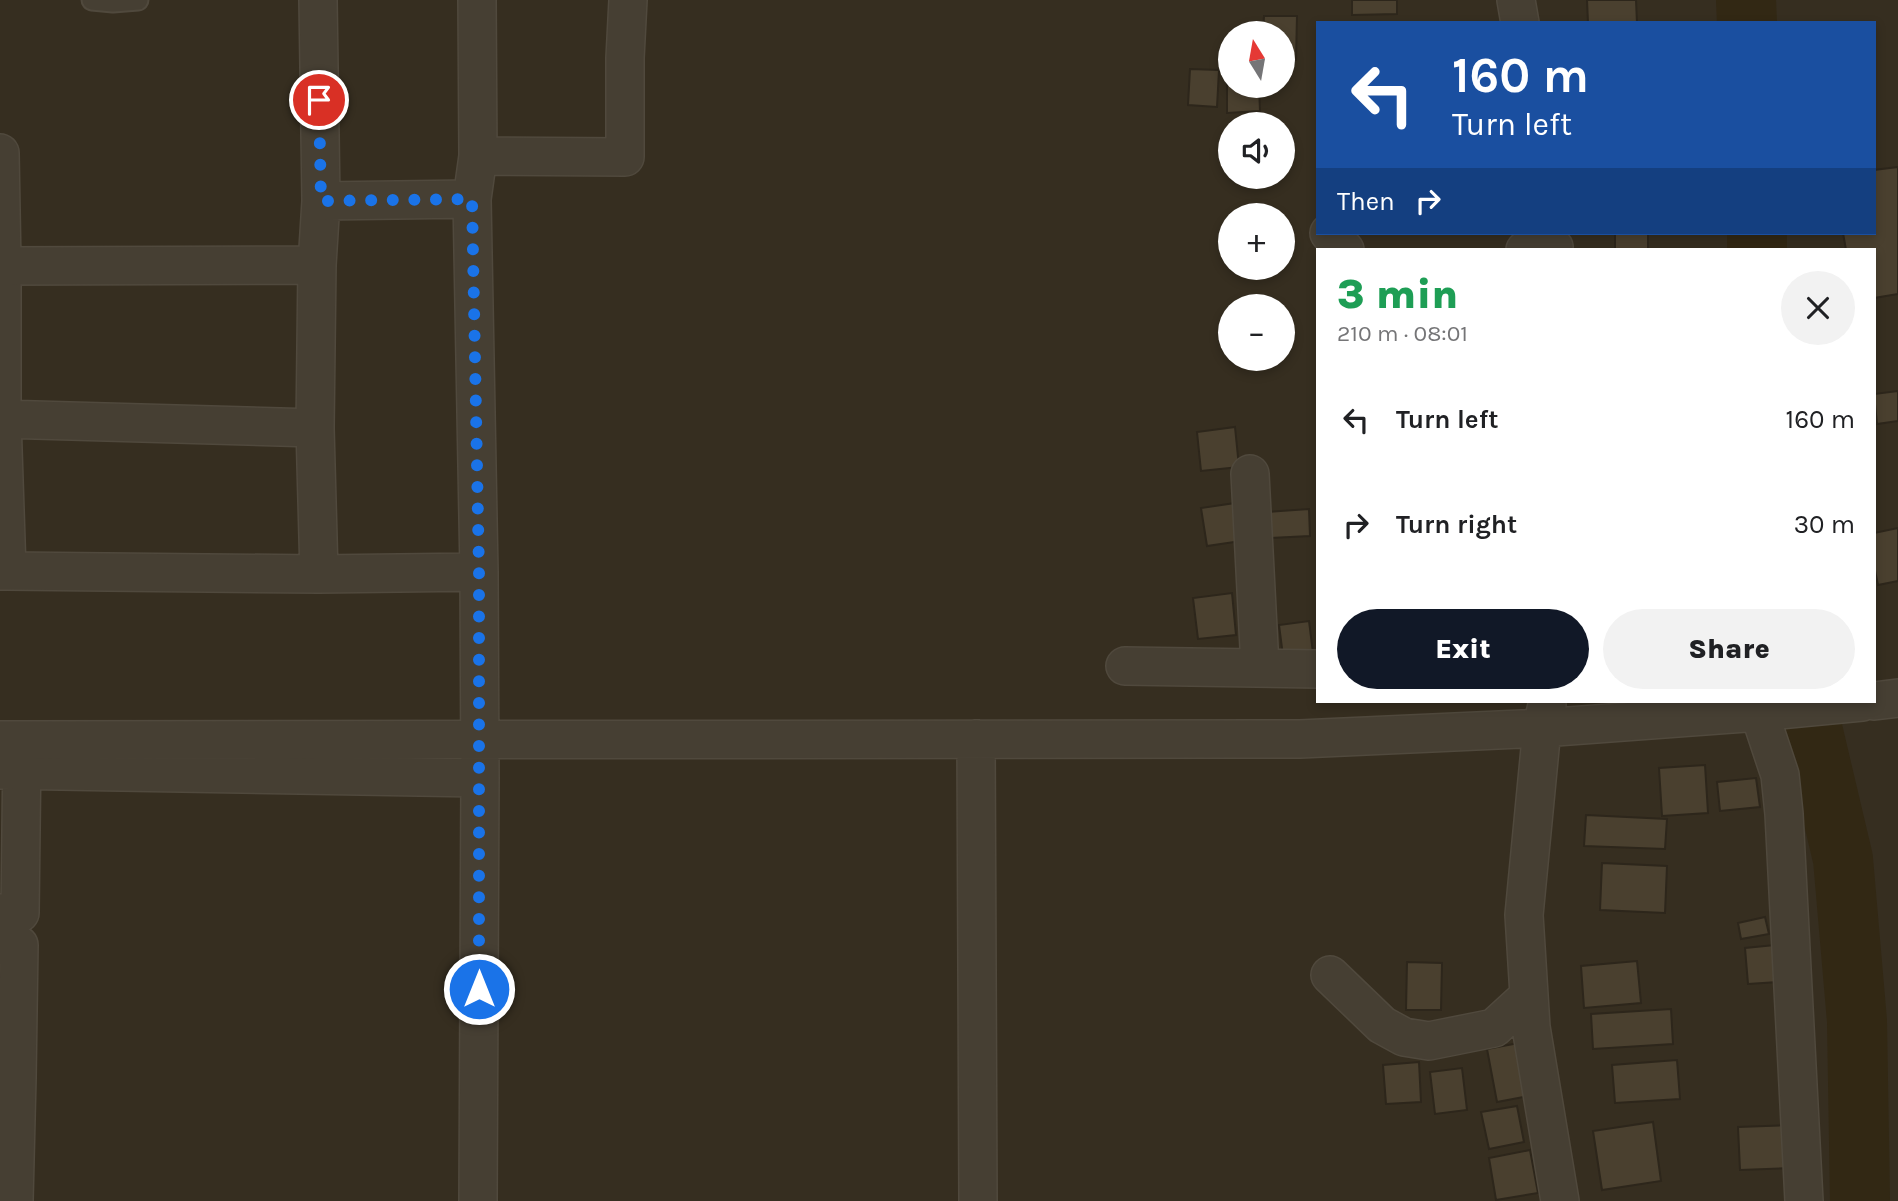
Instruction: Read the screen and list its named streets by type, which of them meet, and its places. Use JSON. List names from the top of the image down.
{
  "north": "top",
  "page": {
    "map_buttons": ["+", "−"],
    "turn": ["160 m", "Turn left"],
    "then": "Then",
    "heading": ["3 min", "210 m · 08:01"],
    "list": [
      {
        "name": "Turn left",
        "value": "160 m"
      },
      {
        "name": "Turn right",
        "value": "30 m"
      }
    ],
    "buttons": ["Exit", "Share"]
  }
}
